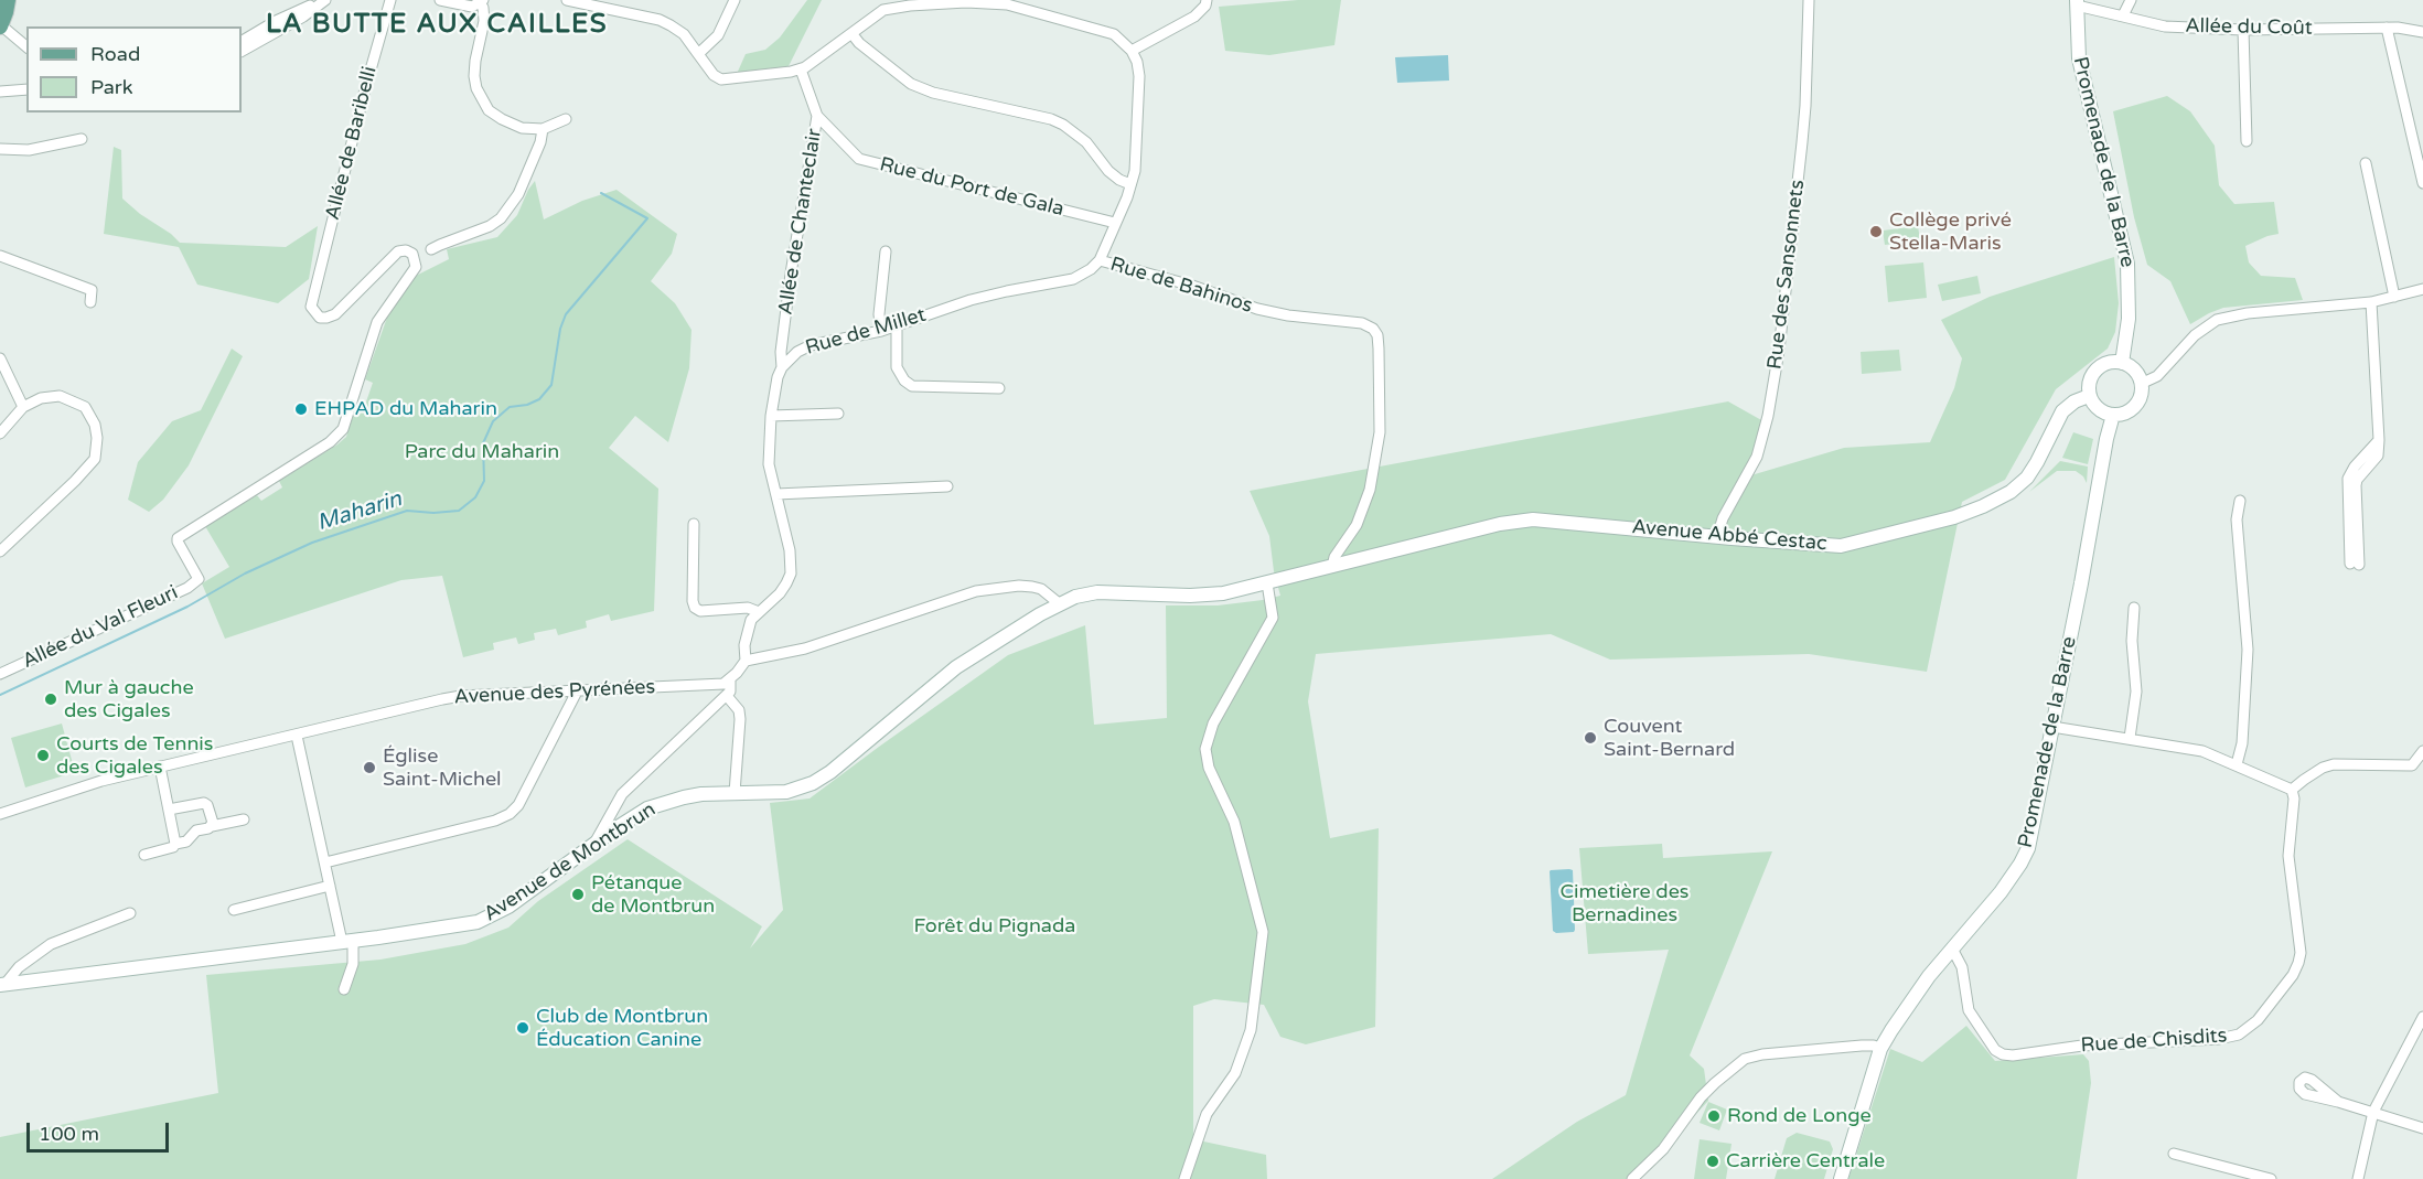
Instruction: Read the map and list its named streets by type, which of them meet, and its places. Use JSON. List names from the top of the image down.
{
  "streets": {
    "street": [
      "Allée du Coût",
      "Allée de Baribelli",
      "Promenade de la Barre",
      "Rue du Port de Gala",
      "Allée de Chanteclair",
      "Rue des Sansonnets",
      "Rue de Bahinos",
      "Rue de Millet",
      "Avenue Abbé Cestac",
      "Allée du Val Fleuri",
      "Avenue des Pyrénées",
      "Avenue de Montbrun",
      "Rue de Chisdits"
    ]
  },
  "crossings": [
    ["Allée du Coût", "Promenade de la Barre"],
    ["Allée de Baribelli", "Allée du Val Fleuri"],
    ["Promenade de la Barre", "Avenue Abbé Cestac"],
    ["Promenade de la Barre", "Rue de Chisdits"],
    ["Rue du Port de Gala", "Allée de Chanteclair"],
    ["Rue du Port de Gala", "Rue de Bahinos"],
    ["Allée de Chanteclair", "Rue de Millet"],
    ["Rue des Sansonnets", "Avenue Abbé Cestac"],
    ["Rue de Bahinos", "Rue de Millet"],
    ["Rue de Bahinos", "Avenue Abbé Cestac"],
    ["Avenue Abbé Cestac", "Avenue de Montbrun"]
  ],
  "districts": ["LA BUTTE AUX CAILLES"],
  "water": ["Maharin"],
  "parks": ["Parc du Maharin", "Cimetière des Bernadines", "Forêt du Pignada"],
  "places": [
    "Collège privé Stella-Maris",
    "EHPAD du Maharin",
    "Mur à gauche des Cigales",
    "Couvent Saint-Bernard",
    "Courts de Tennis des Cigales",
    "Église Saint-Michel",
    "Pétanque de Montbrun",
    "Club de Montbrun Éducation Canine",
    "Rond de Longe",
    "Carrière Centrale"
  ],
  "legend": ["Road", "Park"],
  "scale_bar": "100 m"
}
